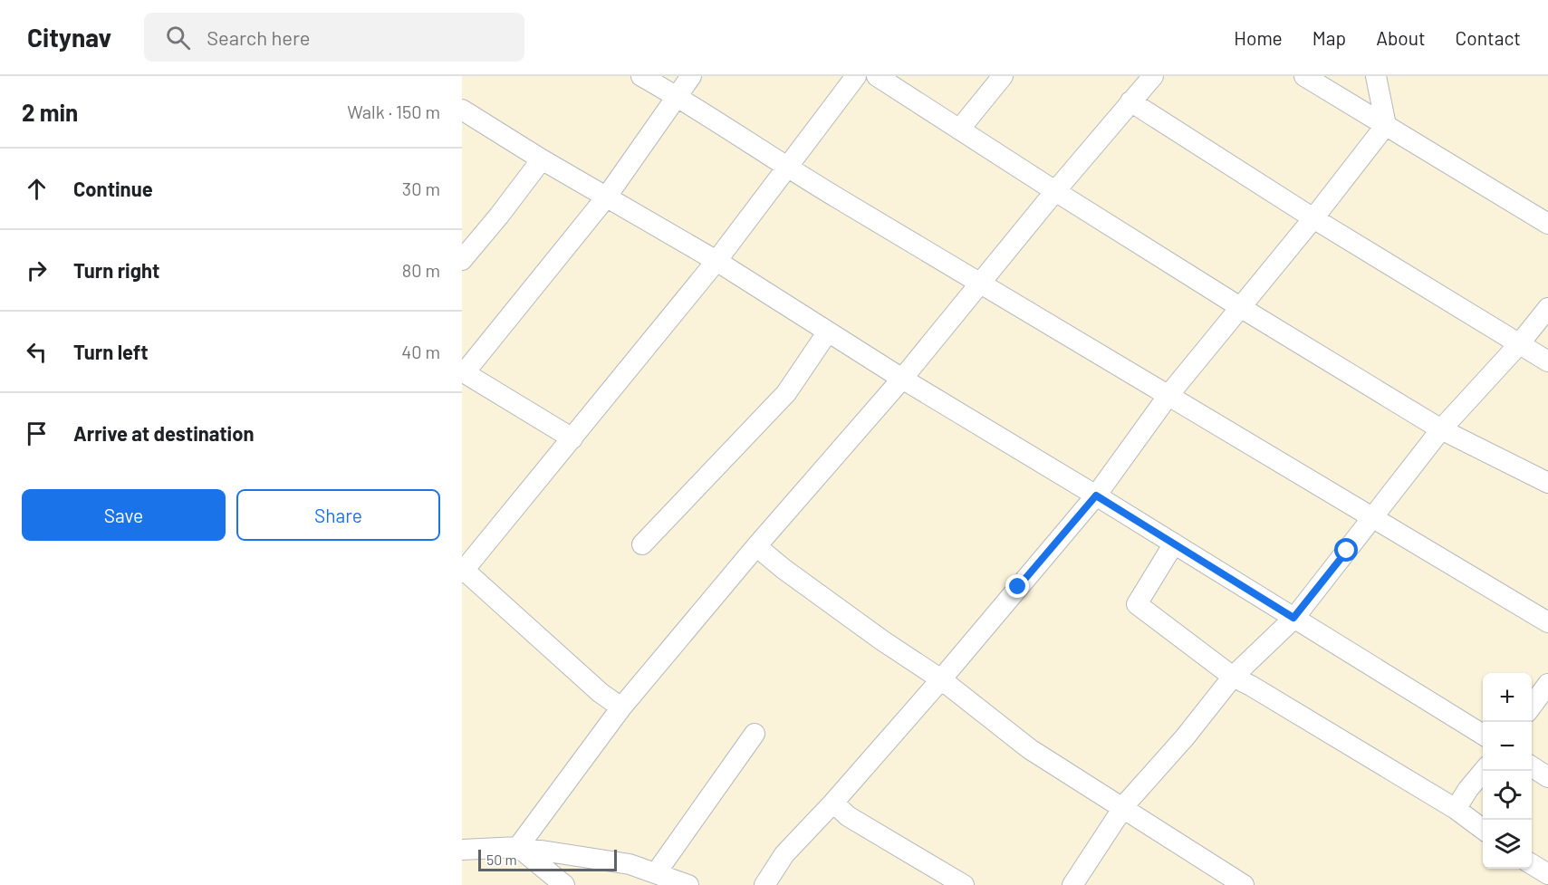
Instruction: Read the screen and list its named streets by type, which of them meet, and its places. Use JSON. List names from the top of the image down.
{
  "scale_bar": "50 m",
  "page": {
    "header": "Citynav",
    "search": "Search here",
    "nav": [
      "Home",
      "Map",
      "About",
      "Contact"
    ],
    "heading": ["2 min", "Walk · 150 m"],
    "list": [
      ["Continue", "30 m"],
      ["Turn right", "80 m"],
      ["Turn left", "40 m"],
      "Arrive at destination"
    ],
    "buttons": ["Save", "Share"],
    "map_buttons": ["+", "−"],
    "scale": "50 m"
  }
}
